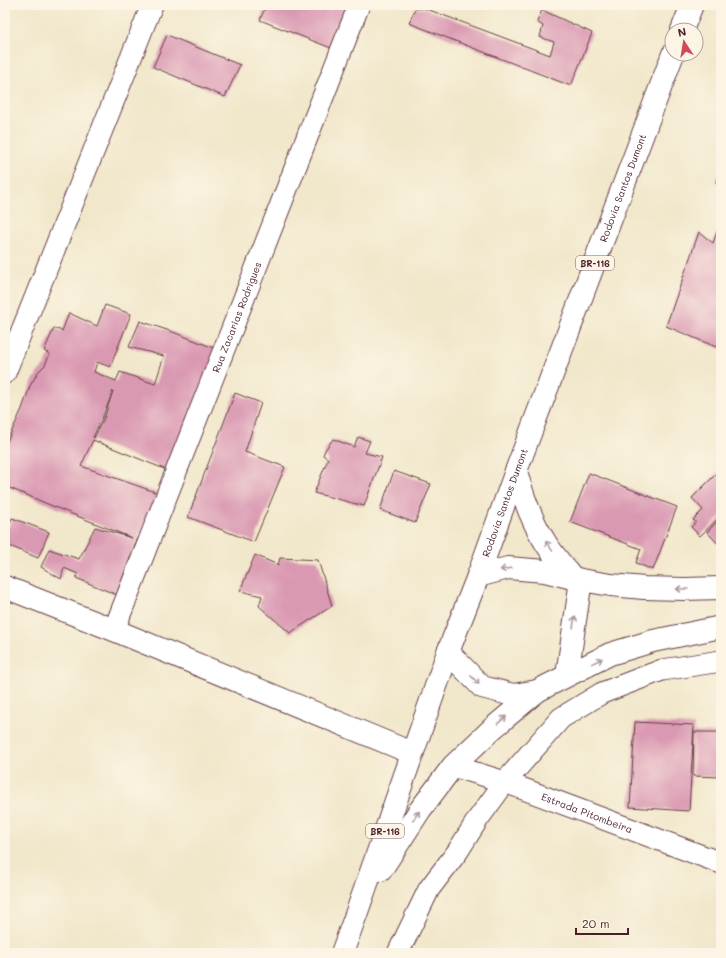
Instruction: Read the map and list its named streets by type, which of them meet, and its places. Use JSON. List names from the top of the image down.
{
  "streets": {
    "main road": ["Rodovia Santos Dumont", "BR-116"],
    "street": ["Rua Zacarias Rodrigues", "Estrada Pitombeira"]
  },
  "scale_bar": "20 m",
  "north": "top"
}
